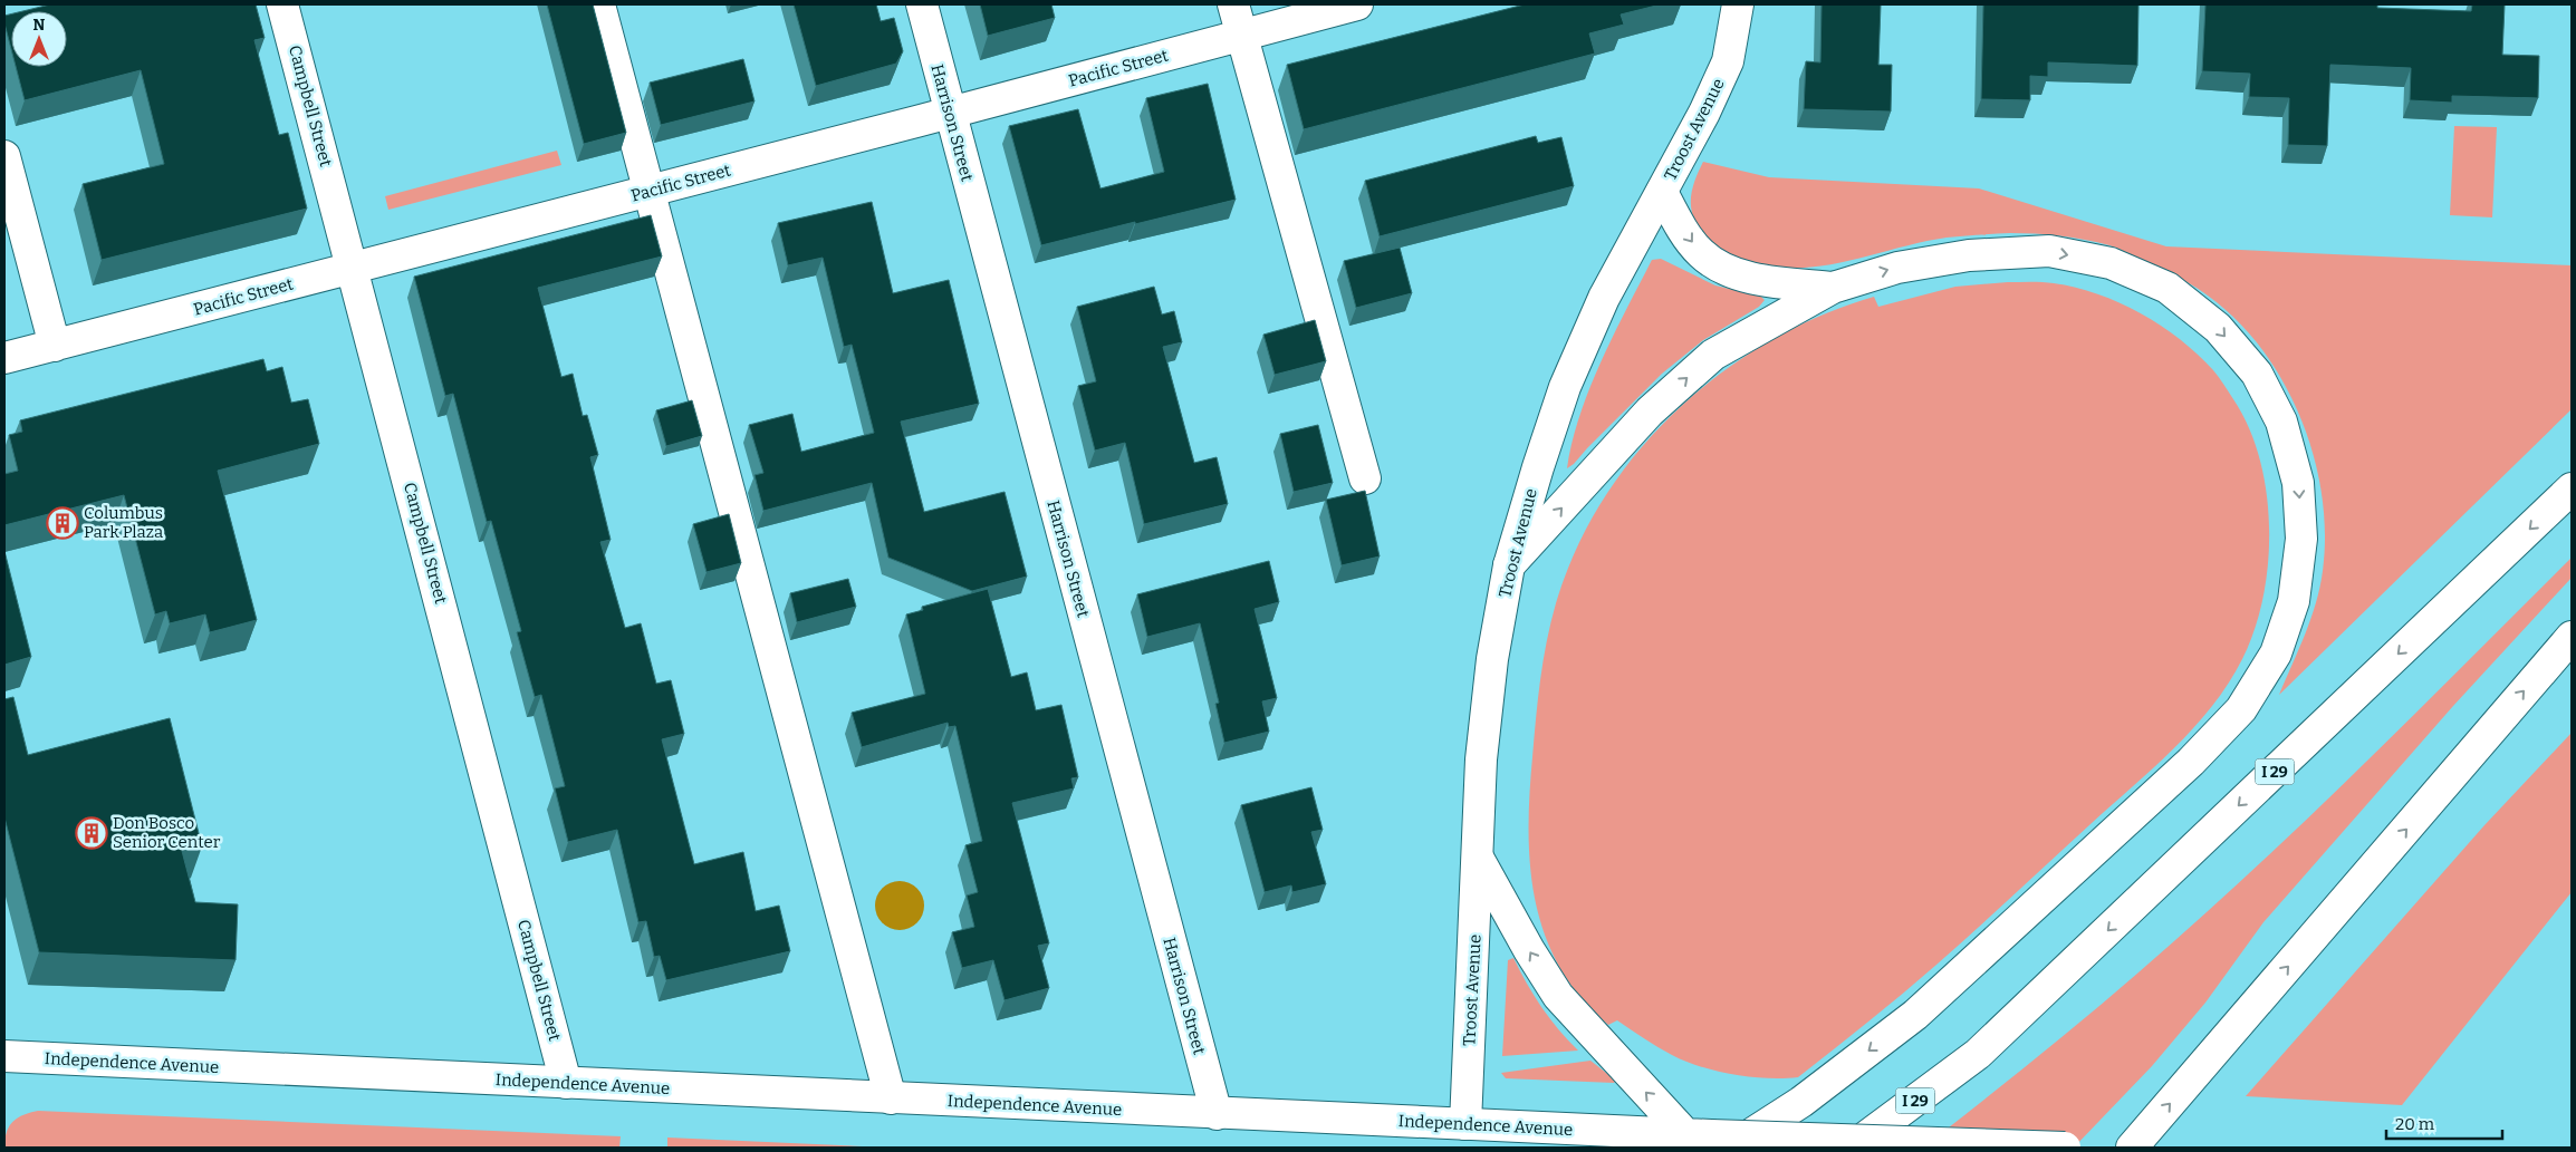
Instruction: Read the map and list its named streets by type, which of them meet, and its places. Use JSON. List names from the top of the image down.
{
  "streets": {
    "main road": [
      "Pacific Street",
      "Campbell Street",
      "Harrison Street",
      "Troost Avenue",
      "I 29",
      "Independence Avenue"
    ]
  },
  "crossings": [
    ["Pacific Street", "Campbell Street"],
    ["Pacific Street", "Harrison Street"],
    ["Campbell Street", "Independence Avenue"],
    ["Harrison Street", "Independence Avenue"],
    ["Troost Avenue", "Independence Avenue"]
  ],
  "places": {
    "building": ["Columbus Park Plaza", "Don Bosco Senior Center"]
  },
  "scale_bar": "20 m",
  "north": "top"
}
